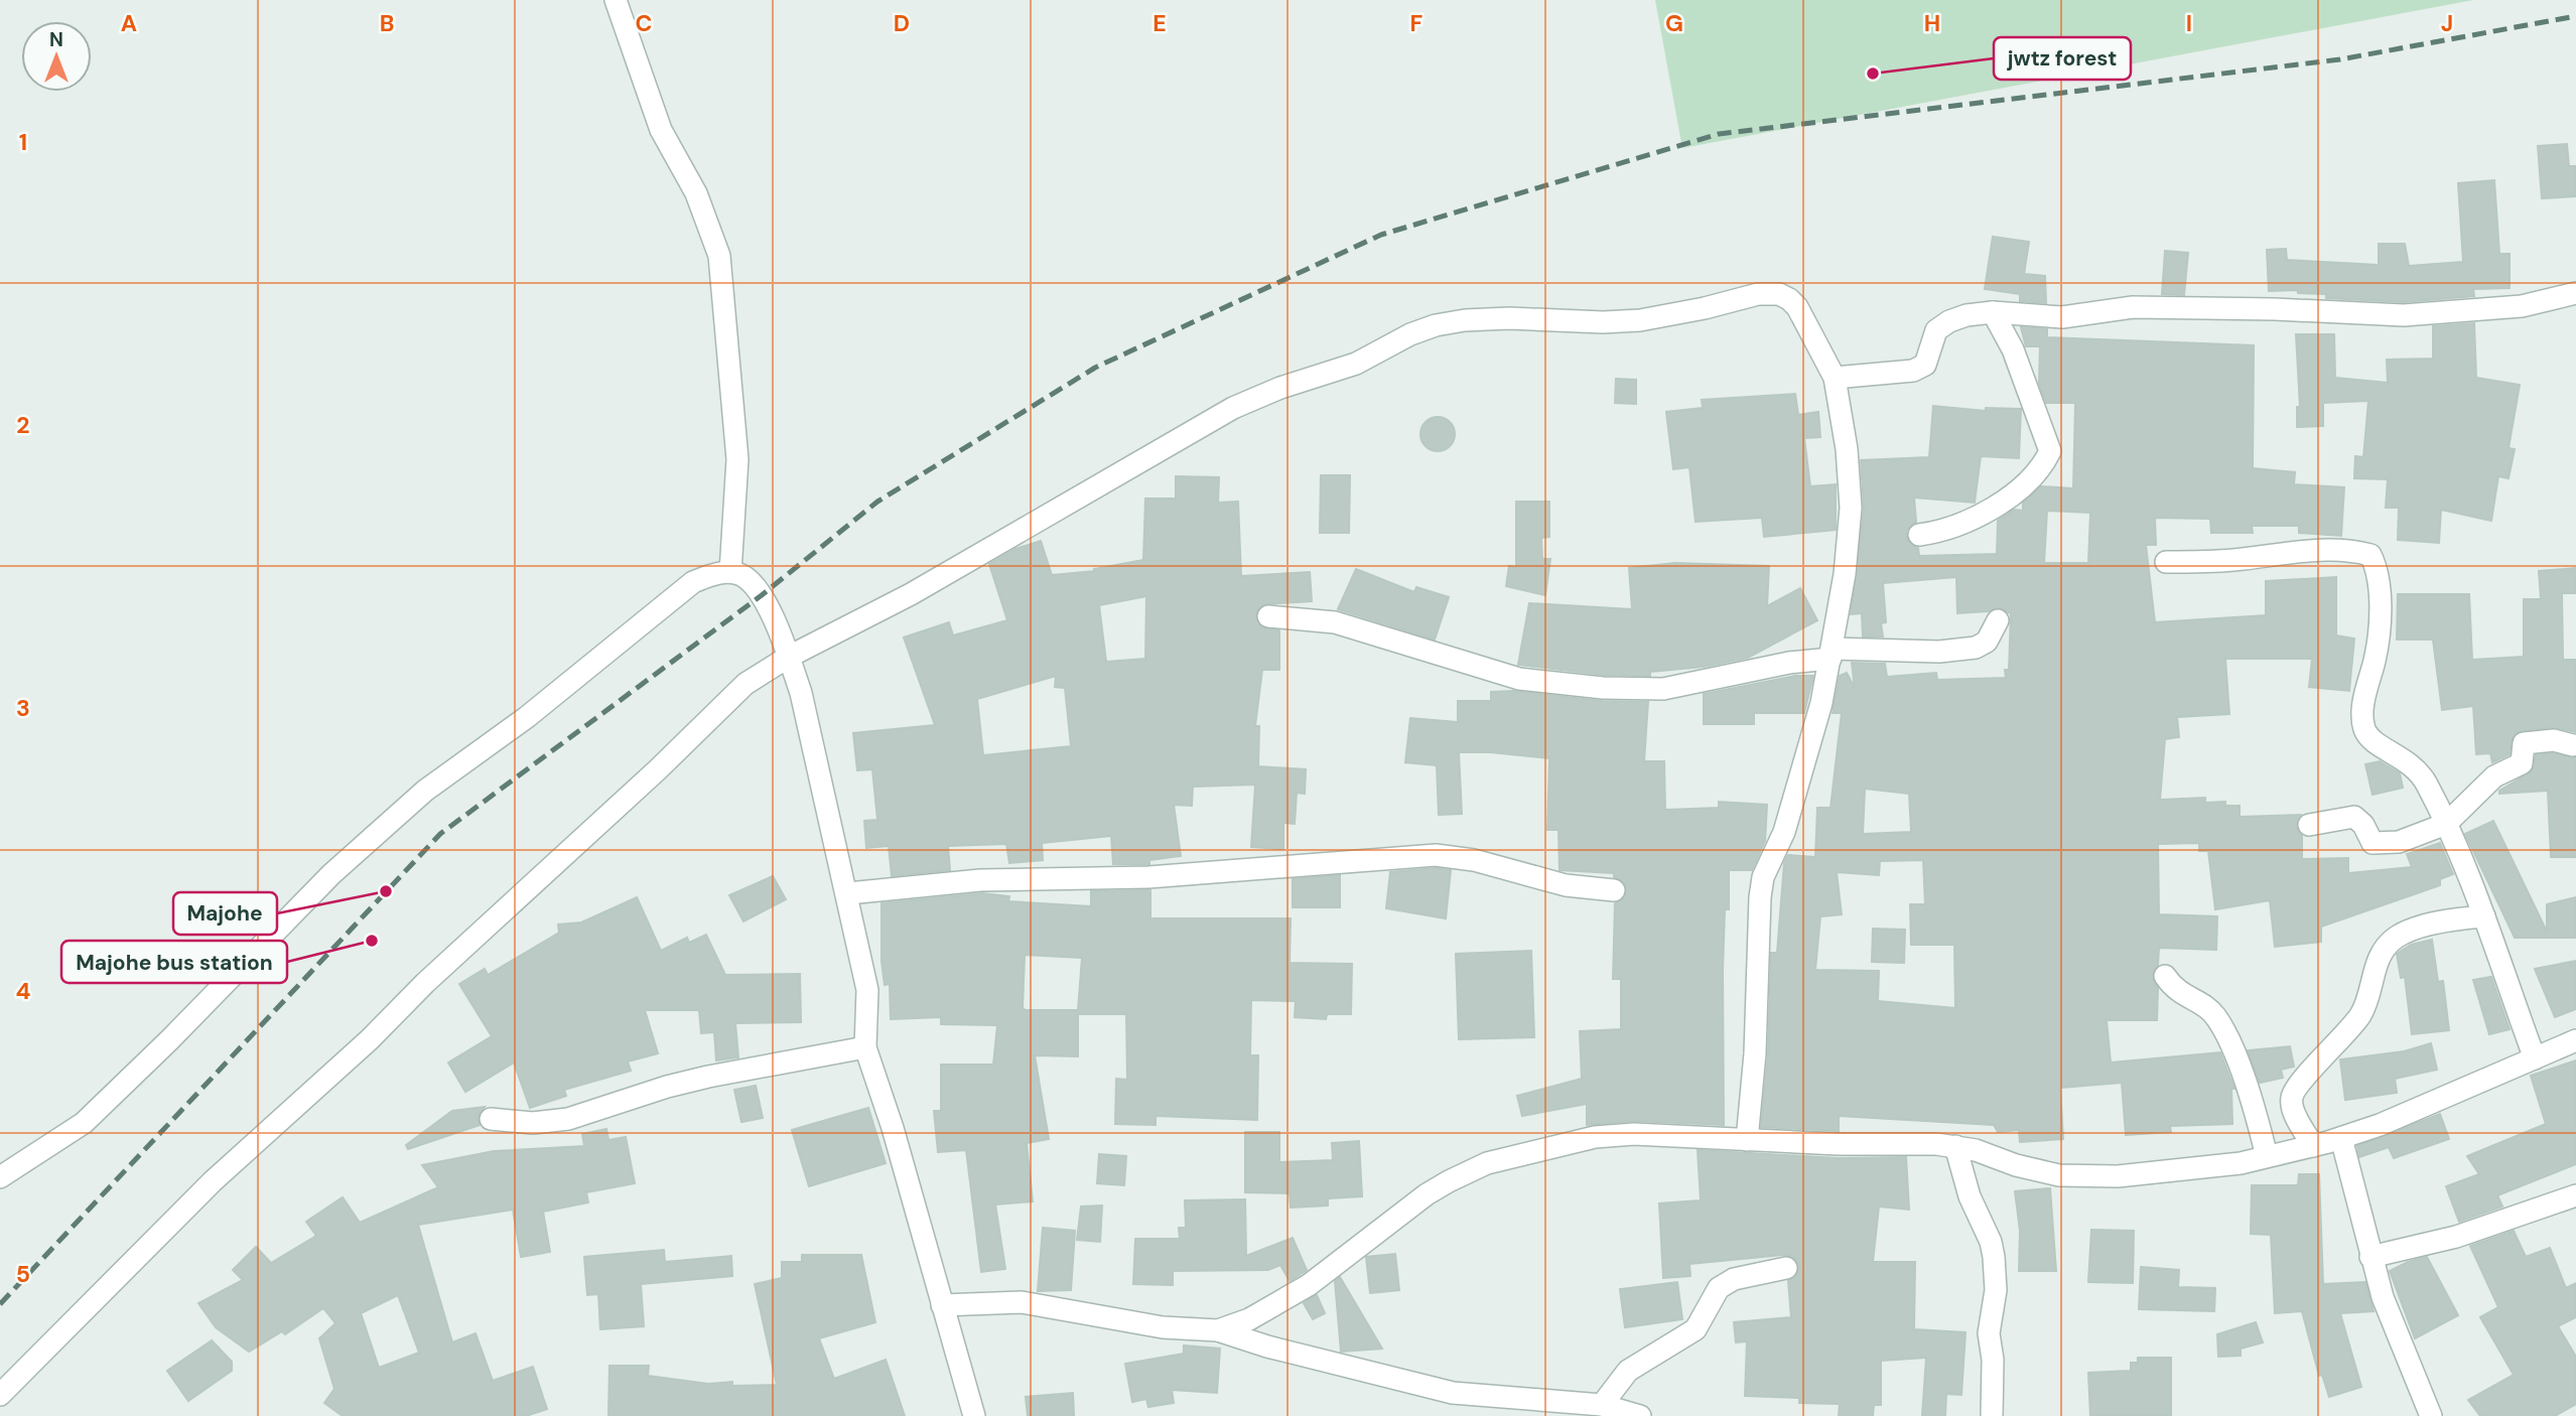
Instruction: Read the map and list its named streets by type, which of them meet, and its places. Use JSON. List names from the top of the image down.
{
  "places": ["jwtz forest", "Majohe", "Majohe bus station"],
  "north": "top",
  "grid": {
    "columns": [
      "A",
      "B",
      "C",
      "D",
      "E",
      "F",
      "G",
      "H",
      "I",
      "J"
    ],
    "rows": [
      "1",
      "2",
      "3",
      "4",
      "5"
    ]
  }
}
